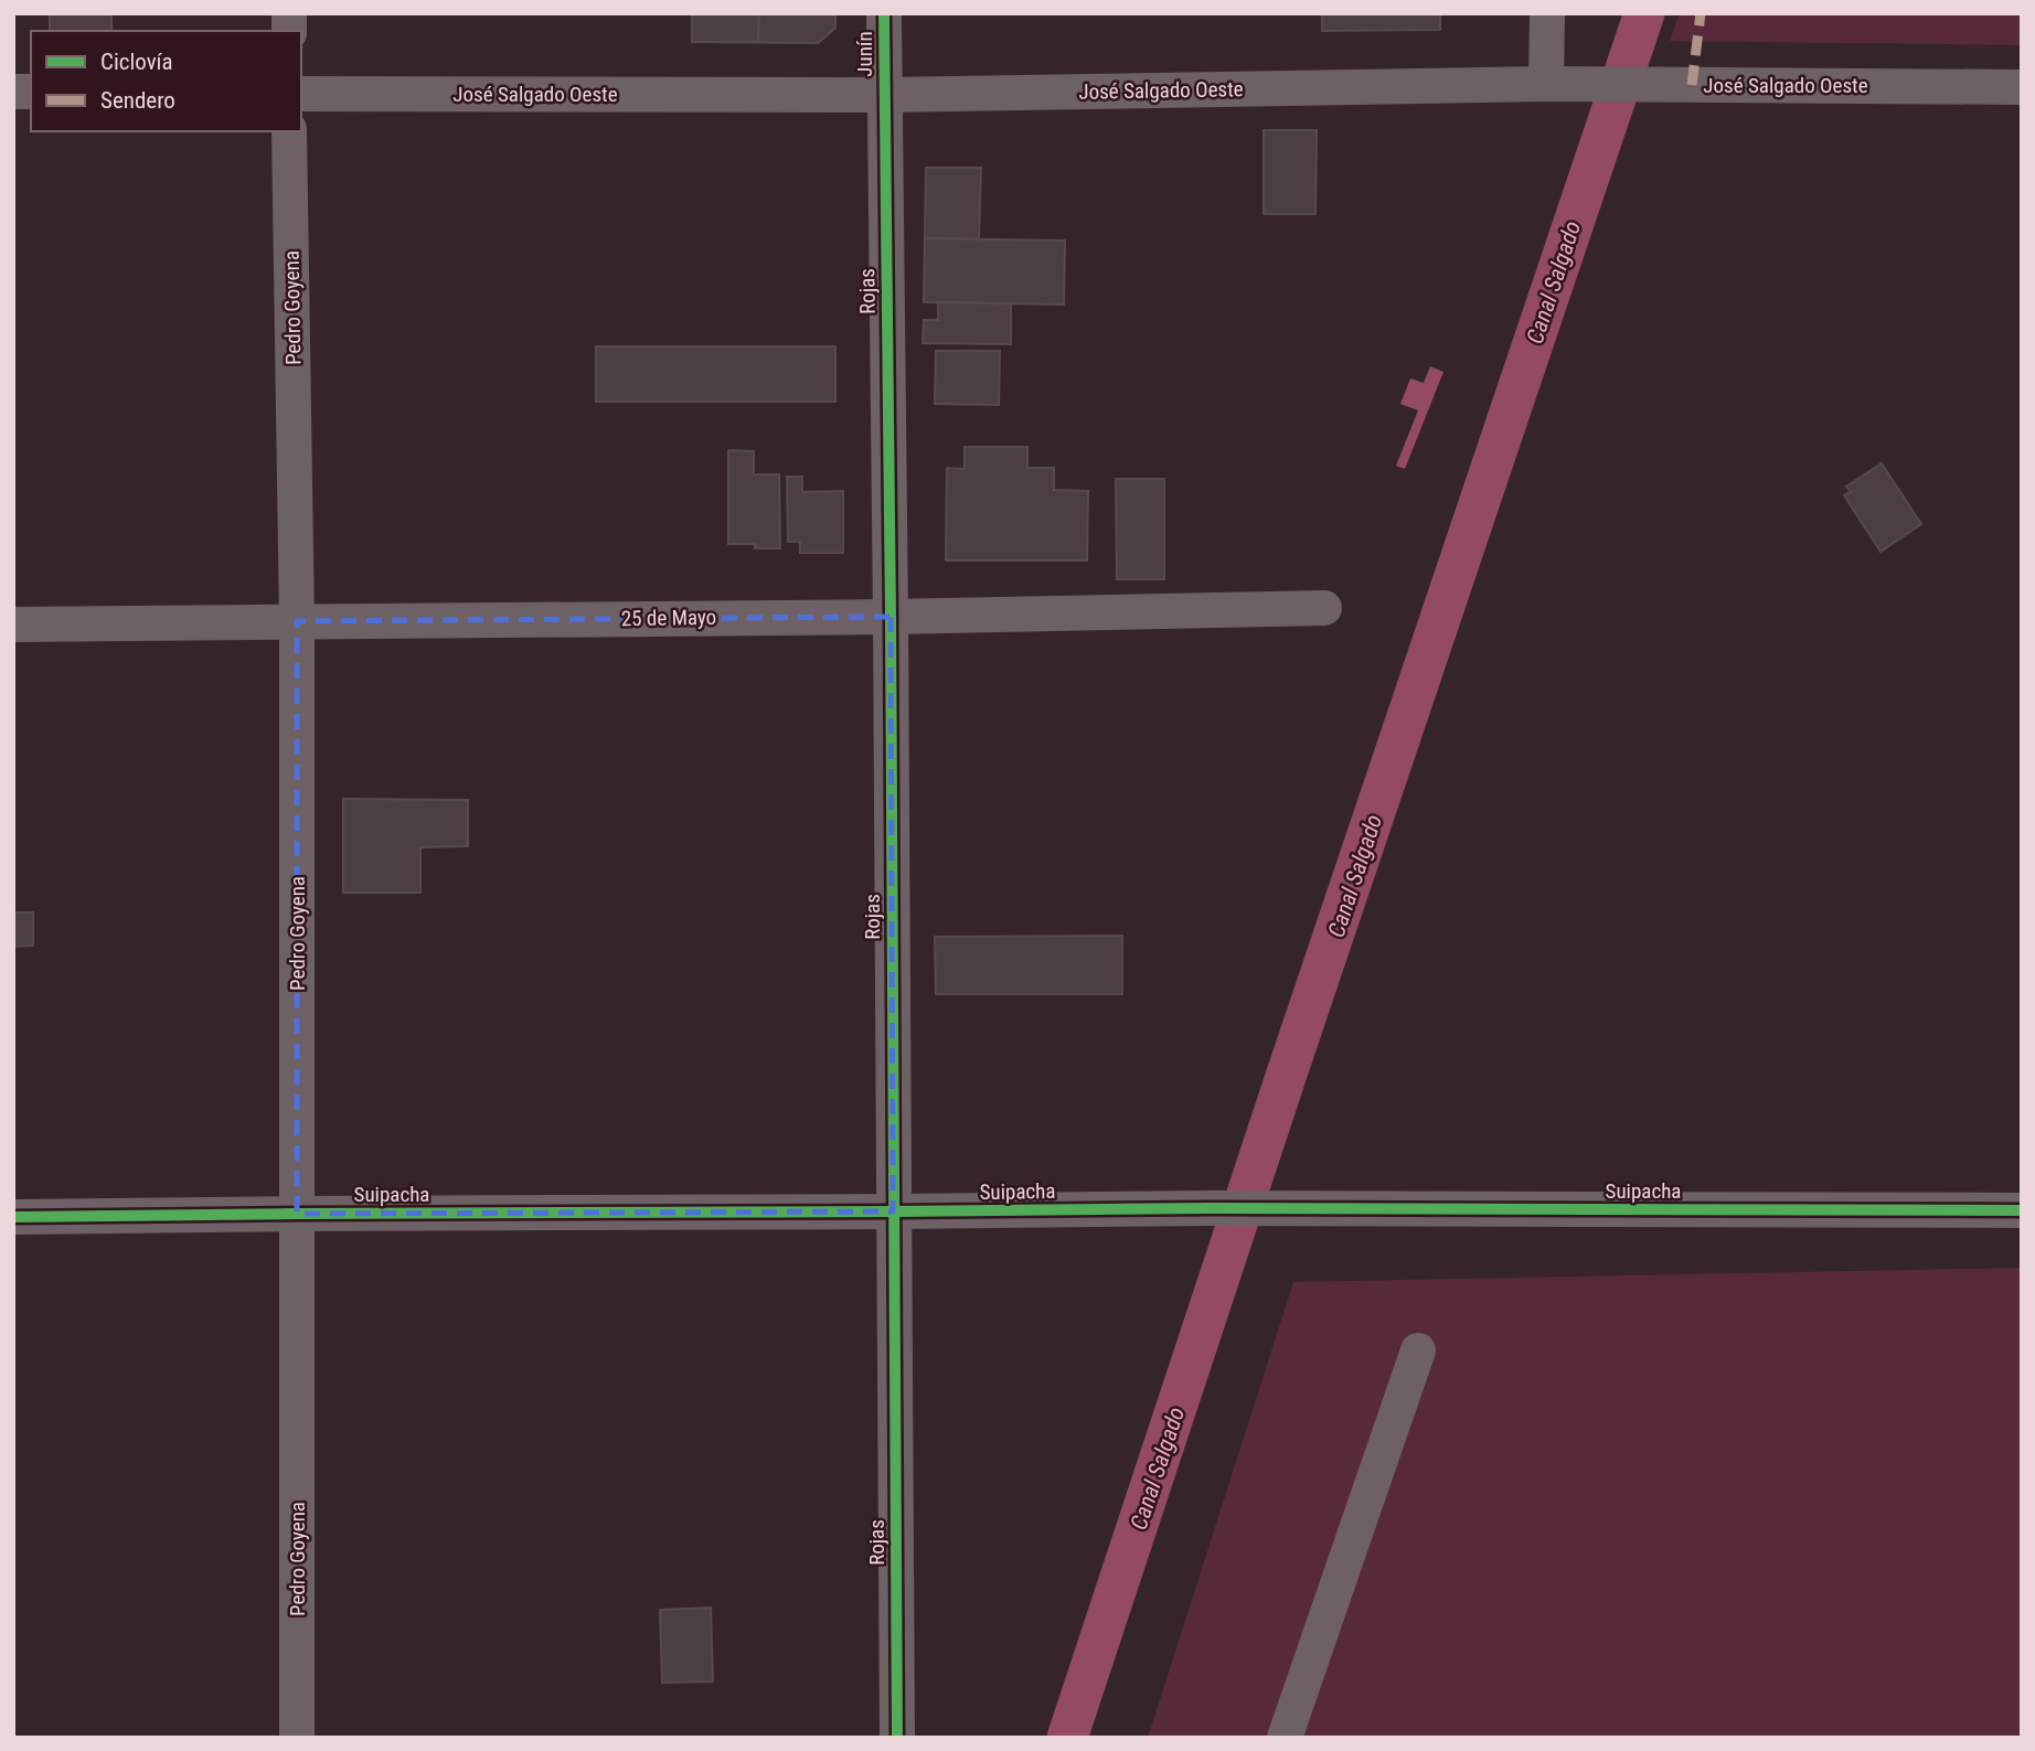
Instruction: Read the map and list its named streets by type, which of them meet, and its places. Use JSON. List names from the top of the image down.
{
  "streets": {
    "street": [
      "Junín",
      "José Salgado Oeste",
      "Rojas",
      "Pedro Goyena",
      "25 de Mayo",
      "Suipacha"
    ]
  },
  "crossings": [
    ["Junín", "José Salgado Oeste"],
    ["Junín", "Rojas"],
    ["José Salgado Oeste", "Rojas"],
    ["Rojas", "25 de Mayo"],
    ["Rojas", "Suipacha"],
    ["Pedro Goyena", "25 de Mayo"],
    ["Pedro Goyena", "Suipacha"]
  ],
  "water": ["Canal Salgado"],
  "legend": ["Ciclovía", "Sendero"]
}
